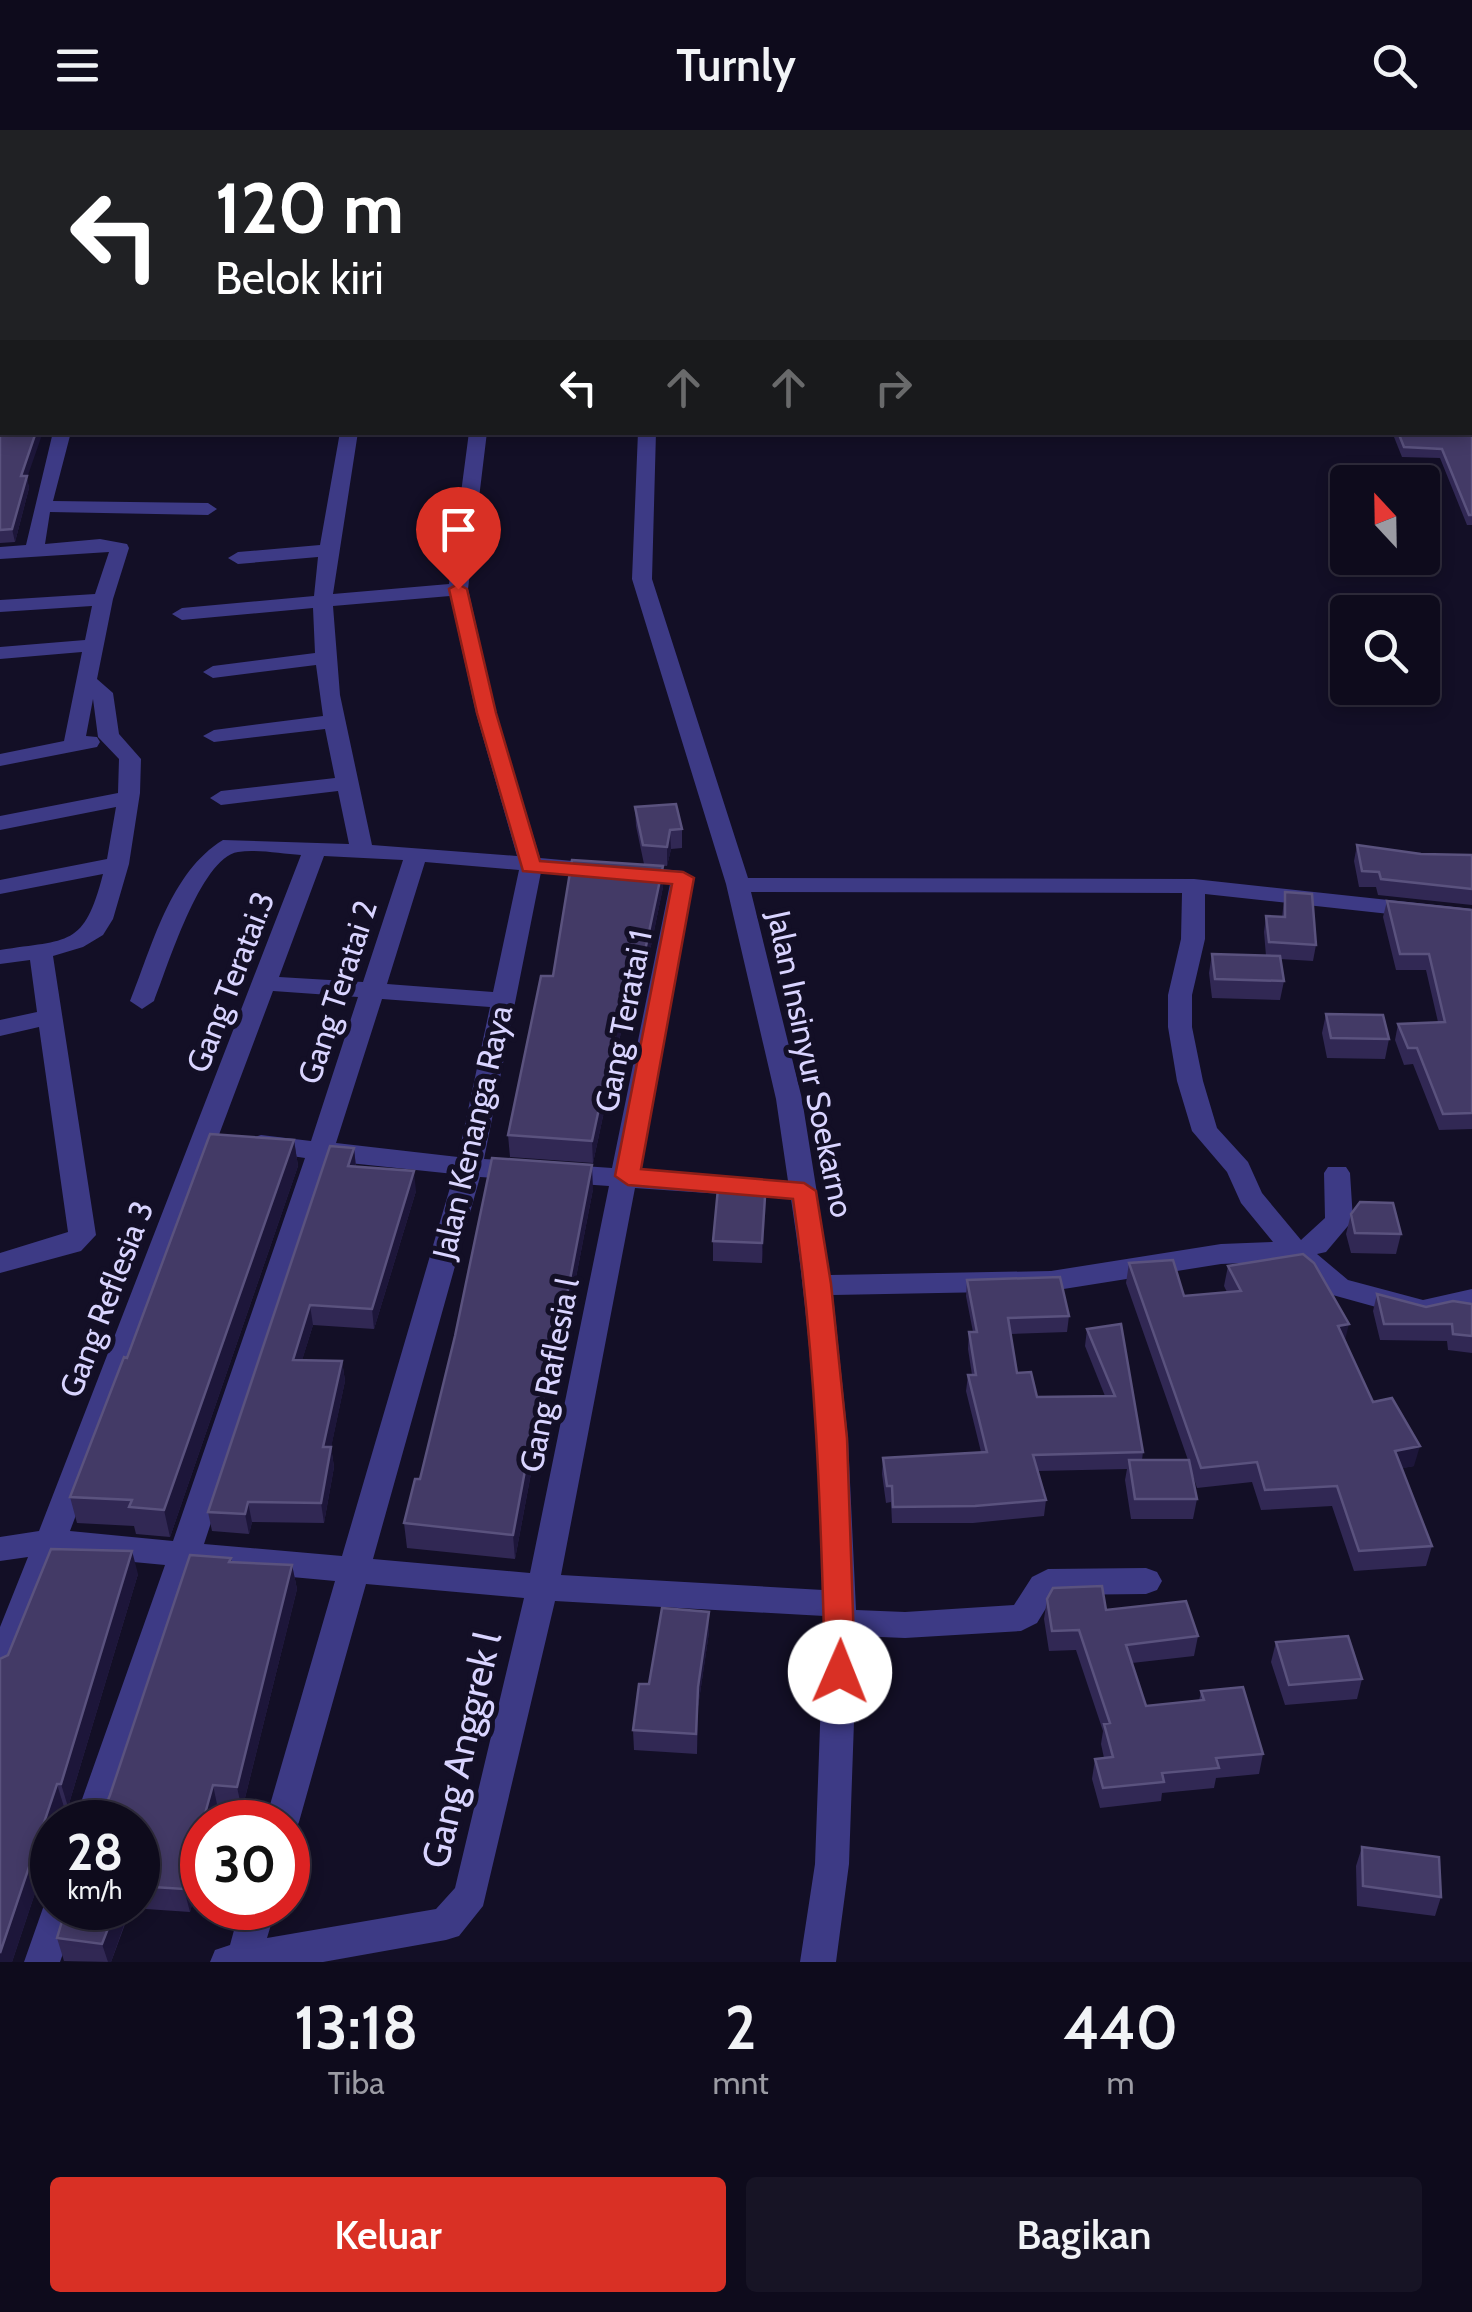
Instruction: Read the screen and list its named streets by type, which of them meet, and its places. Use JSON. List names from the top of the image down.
{
  "streets": {
    "street": [
      "Gang Teratai.3",
      "Gang Teratai 2",
      "Gang Teratai 1",
      "Jalan Insinyur Soekarno",
      "Jalan Kenanga Raya",
      "Gang Reflesia 3",
      "Gang Raflesia l",
      "Gang Anggrek l"
    ]
  },
  "crossings": [
    ["Gang Teratai.3", "Gang Reflesia 3"],
    ["Gang Teratai 1", "Jalan Kenanga Raya"],
    ["Gang Teratai 1", "Gang Raflesia l"],
    ["Gang Raflesia l", "Gang Anggrek l"]
  ],
  "north": "top",
  "page": {
    "header": "Turnly",
    "turn": ["120 m", "Belok kiri"],
    "speed": "28 km/h",
    "limit": "30",
    "eta": [
      "13:18",
      "Tiba",
      "2",
      "mnt",
      "440",
      "m"
    ],
    "buttons": ["Keluar", "Bagikan"]
  }
}
